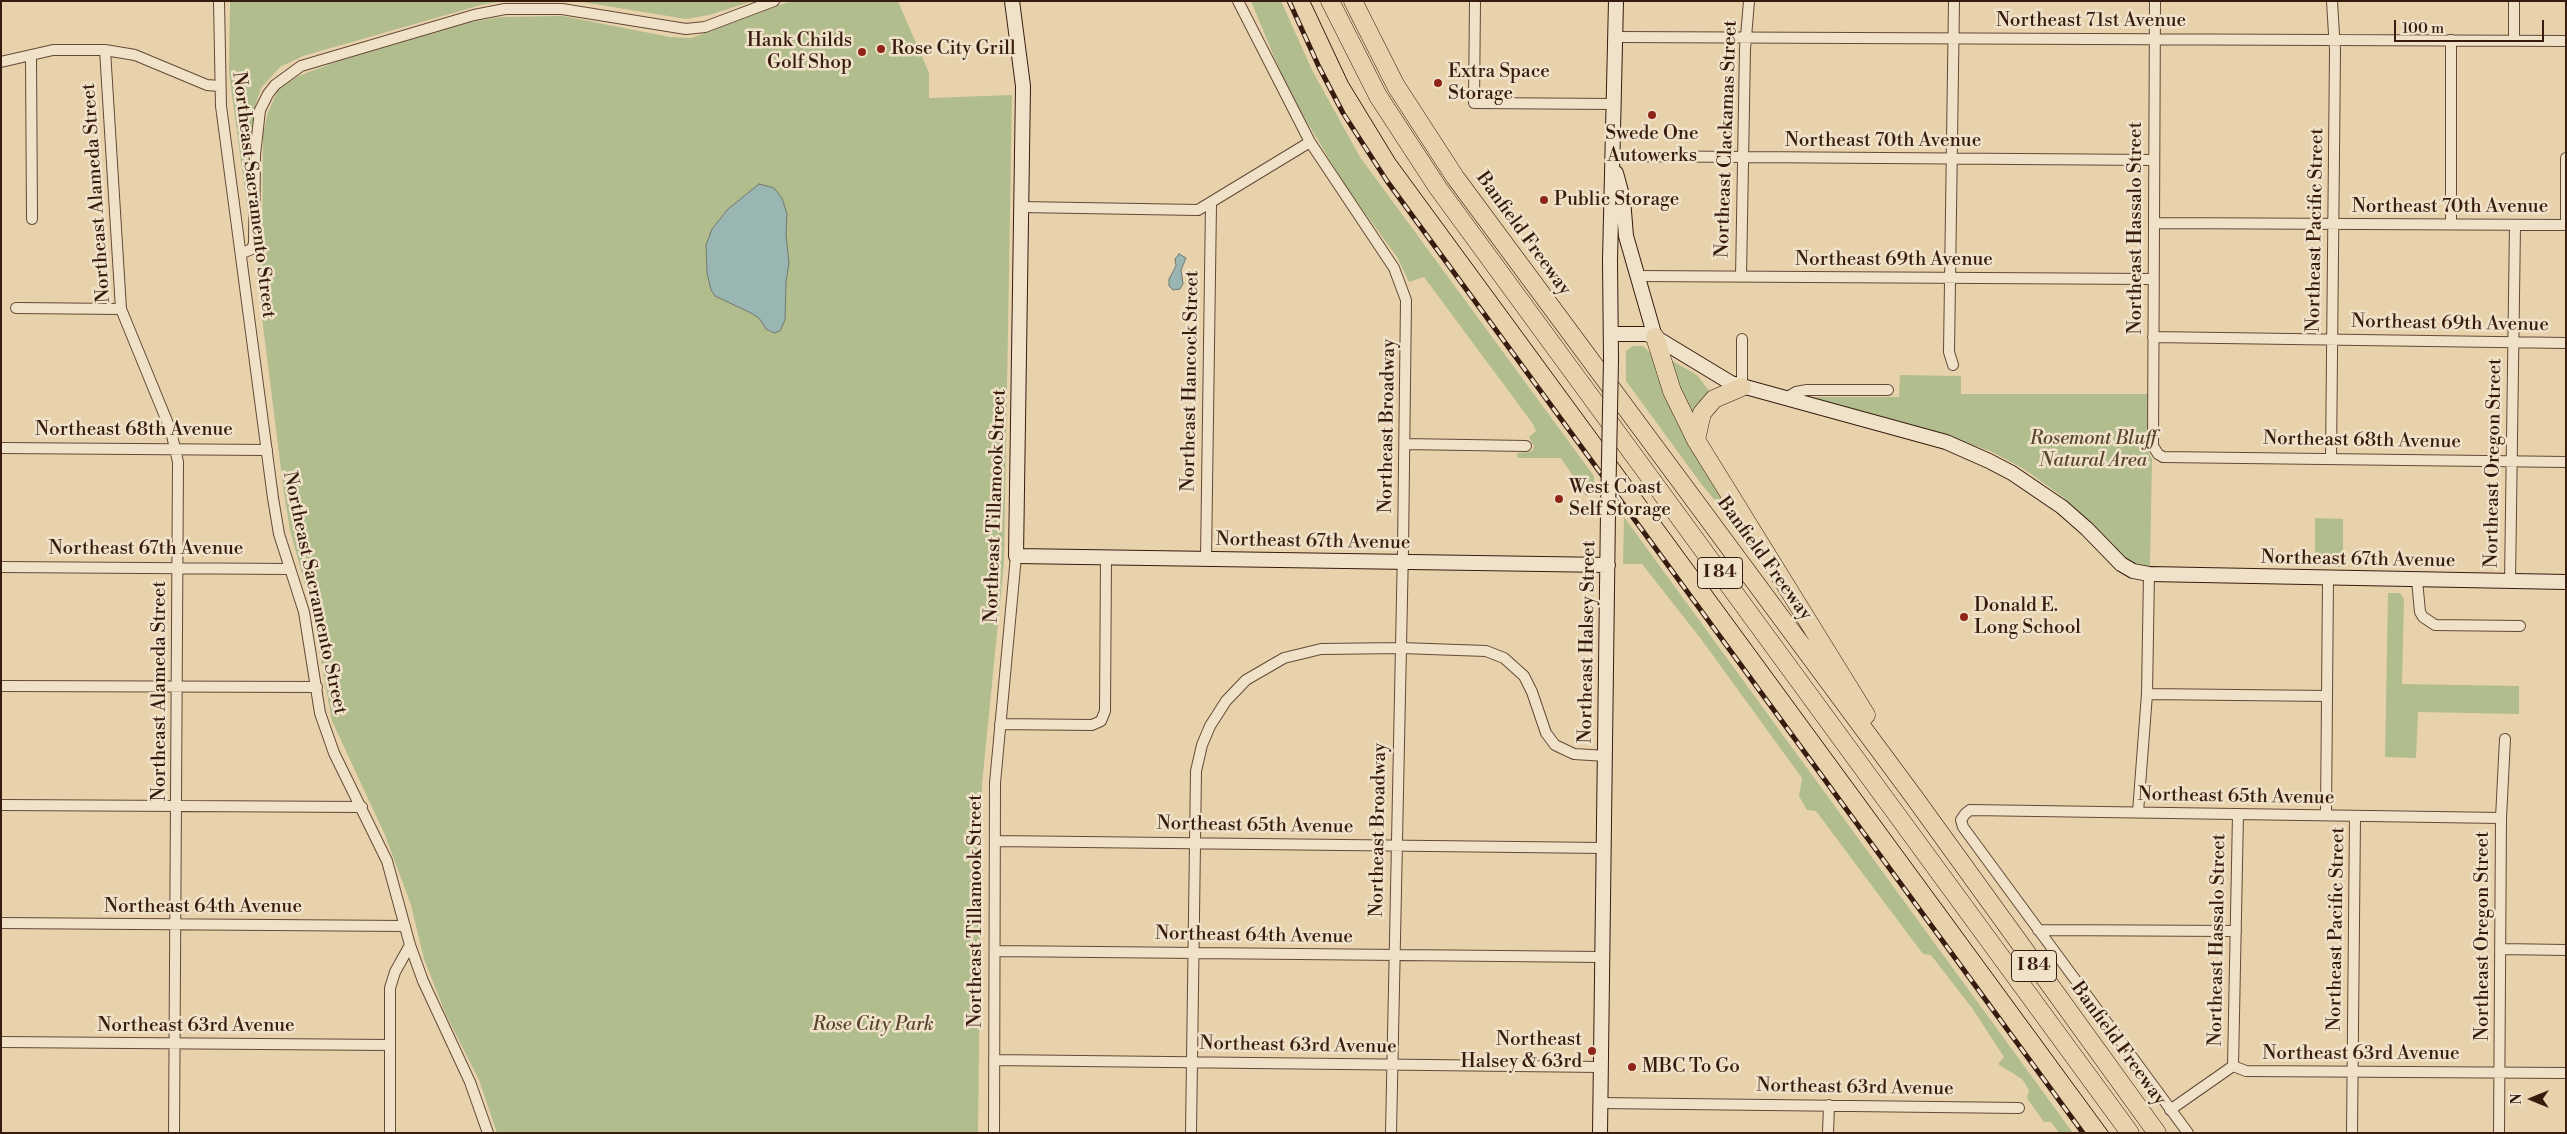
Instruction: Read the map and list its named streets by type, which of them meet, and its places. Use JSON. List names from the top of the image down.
{
  "streets": {
    "highway": ["Banfield Freeway", "I 84"],
    "street": [
      "Northeast 71st Avenue",
      "Northeast Clackamas Street",
      "Northeast 70th Avenue",
      "Northeast Alameda Street",
      "Northeast Sacramento Street",
      "Northeast Hassalo Street",
      "Northeast Pacific Street",
      "Northeast 69th Avenue",
      "Northeast Hancock Street",
      "Northeast Broadway",
      "Northeast 68th Avenue",
      "Northeast Oregon Street",
      "Northeast Tillamook Street",
      "Northeast 67th Avenue",
      "Northeast Halsey Street",
      "Northeast 65th Avenue",
      "Northeast 64th Avenue",
      "Northeast 63rd Avenue"
    ]
  },
  "crossings": [
    ["Northeast 71st Avenue", "Northeast Clackamas Street"],
    ["Northeast 71st Avenue", "Northeast Hassalo Street"],
    ["Northeast 71st Avenue", "Northeast Pacific Street"],
    ["Northeast 71st Avenue", "Northeast Halsey Street"],
    ["Northeast Clackamas Street", "Northeast 70th Avenue"],
    ["Northeast Clackamas Street", "Northeast 69th Avenue"],
    ["Northeast 70th Avenue", "Northeast Hassalo Street"],
    ["Northeast 70th Avenue", "Northeast Pacific Street"],
    ["Northeast 70th Avenue", "Northeast Oregon Street"],
    ["Northeast 70th Avenue", "Northeast Halsey Street"],
    ["Northeast Alameda Street", "Northeast 68th Avenue"],
    ["Northeast Alameda Street", "Northeast 67th Avenue"],
    ["Northeast Alameda Street", "Northeast 64th Avenue"],
    ["Northeast Alameda Street", "Northeast 63rd Avenue"],
    ["Northeast Sacramento Street", "Northeast 68th Avenue"],
    ["Northeast Sacramento Street", "Northeast 67th Avenue"],
    ["Northeast Sacramento Street", "Northeast 64th Avenue"],
    ["Northeast Hassalo Street", "Northeast 69th Avenue"],
    ["Northeast Hassalo Street", "Northeast 68th Avenue"],
    ["Northeast Hassalo Street", "Northeast 65th Avenue"],
    ["Northeast Hassalo Street", "Northeast 63rd Avenue"],
    ["Northeast Pacific Street", "Northeast 69th Avenue"],
    ["Northeast Pacific Street", "Northeast 68th Avenue"],
    ["Northeast Pacific Street", "Northeast 67th Avenue"],
    ["Northeast Pacific Street", "Northeast 65th Avenue"],
    ["Northeast Pacific Street", "Northeast 63rd Avenue"],
    ["Northeast 69th Avenue", "Northeast Oregon Street"],
    ["Northeast Hancock Street", "Northeast 67th Avenue"],
    ["Northeast Broadway", "Northeast 67th Avenue"],
    ["Northeast Broadway", "Northeast 65th Avenue"],
    ["Northeast Broadway", "Northeast 64th Avenue"],
    ["Northeast Broadway", "Northeast 63rd Avenue"],
    ["Northeast 68th Avenue", "Northeast Oregon Street"],
    ["Northeast Oregon Street", "Northeast 67th Avenue"],
    ["Northeast Oregon Street", "Northeast 65th Avenue"],
    ["Northeast Oregon Street", "Northeast 63rd Avenue"],
    ["Northeast Tillamook Street", "Northeast 67th Avenue"],
    ["Northeast Tillamook Street", "Northeast 65th Avenue"],
    ["Northeast Tillamook Street", "Northeast 64th Avenue"],
    ["Northeast Tillamook Street", "Northeast 63rd Avenue"],
    ["Northeast 67th Avenue", "Northeast Halsey Street"],
    ["Northeast Halsey Street", "Northeast 65th Avenue"],
    ["Northeast Halsey Street", "Northeast 64th Avenue"],
    ["Northeast Halsey Street", "Northeast 63rd Avenue"]
  ],
  "parks": ["Rosemont Bluff Natural Area", "Rose City Park"],
  "places": [
    "Rose City Grill",
    "Hank Childs Golf Shop",
    "Extra Space Storage",
    "Swede One Autowerks",
    "Public Storage",
    "West Coast Self Storage",
    "Donald E. Long School",
    "Northeast Halsey & 63rd",
    "MBC To Go"
  ],
  "scale_bar": "100 m",
  "north": "left"
}
